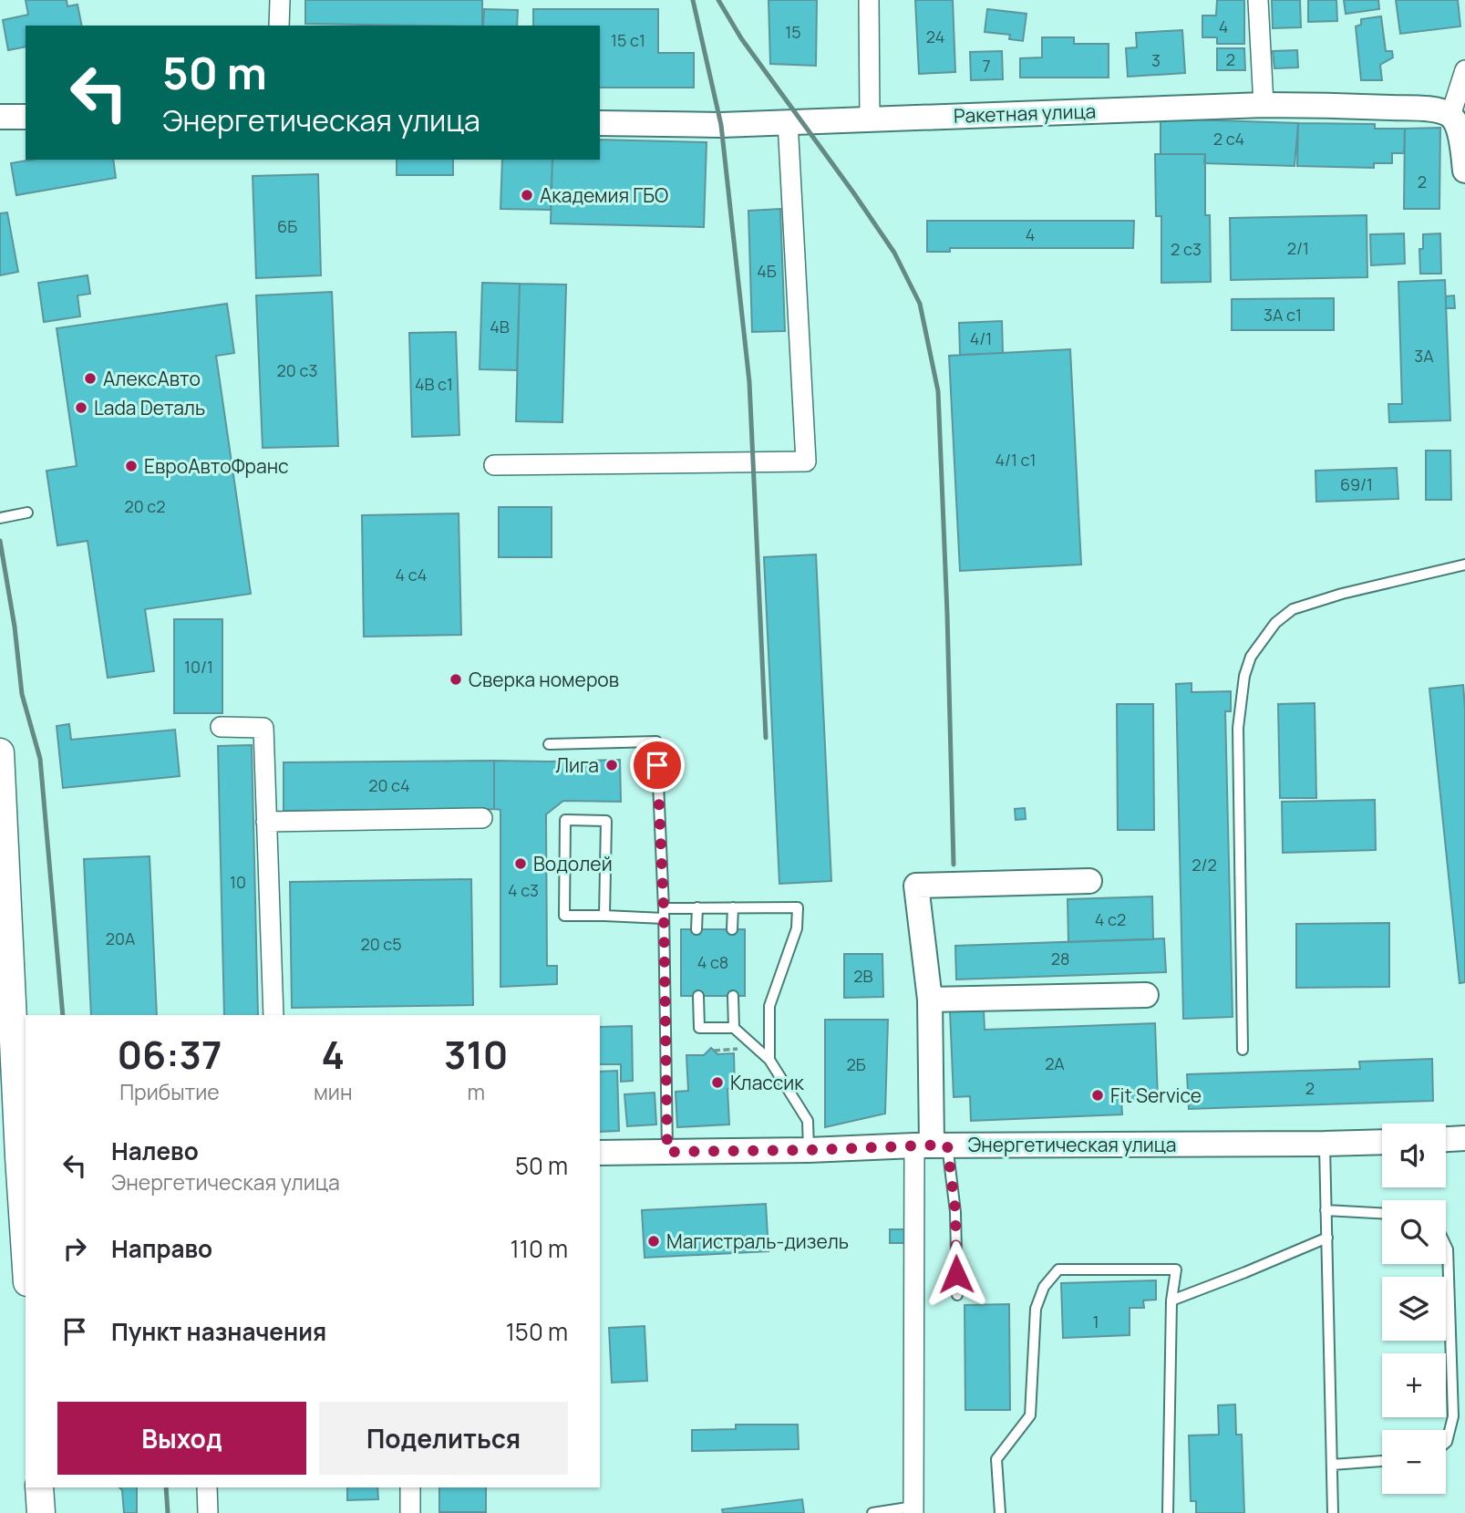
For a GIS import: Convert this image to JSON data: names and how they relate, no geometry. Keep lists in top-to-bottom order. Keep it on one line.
{"streets":{"street":["Ракетная улица","Энергетическая улица"]},"places":["Академия ГБО","АлексАвто","Lada Dеталь","ЕвроАвтоФранс","Сверка номеров","Лига","Водолей","Классик","Fit Service","Магистраль-дизель"],"house_numbers":["4","15","24","15 с1","2","3","7","2 с4","2","6Б","4","2/1","2 с3","4Б","3А с1","4В","4/1","3А","20 с3","4В с1","4/1 с1","69/1","20 с2","4 с4","10/1","20 с4","2/2","10","4 с3","4 с2","20А","20 с5","28","4 с8","2В","2А","2Б","2","1"],"page":{"turn":["50 m","Энергетическая улица"],"eta":["06:37","Прибытие","4","мин","310","m"],"map_buttons":["+","−"],"list":[{"name":"Налево","note":"Энергетическая улица","value":"50 m"},{"name":"Направо","value":"110 m"},{"name":"Пункт назначения","value":"150 m"}],"buttons":["Выход","Поделиться"]}}
